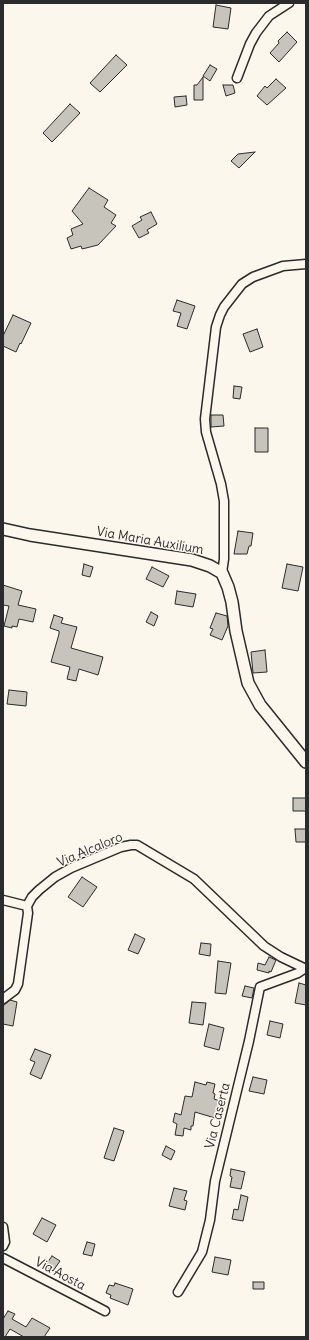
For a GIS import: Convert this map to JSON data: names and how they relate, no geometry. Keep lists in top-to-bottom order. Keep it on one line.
{"streets":{"street":["Via Maria Auxilium","Via Alcaloro","Via Caserta","Via Aosta"]},"crossings":[["Via Alcaloro","Via Caserta"]]}
